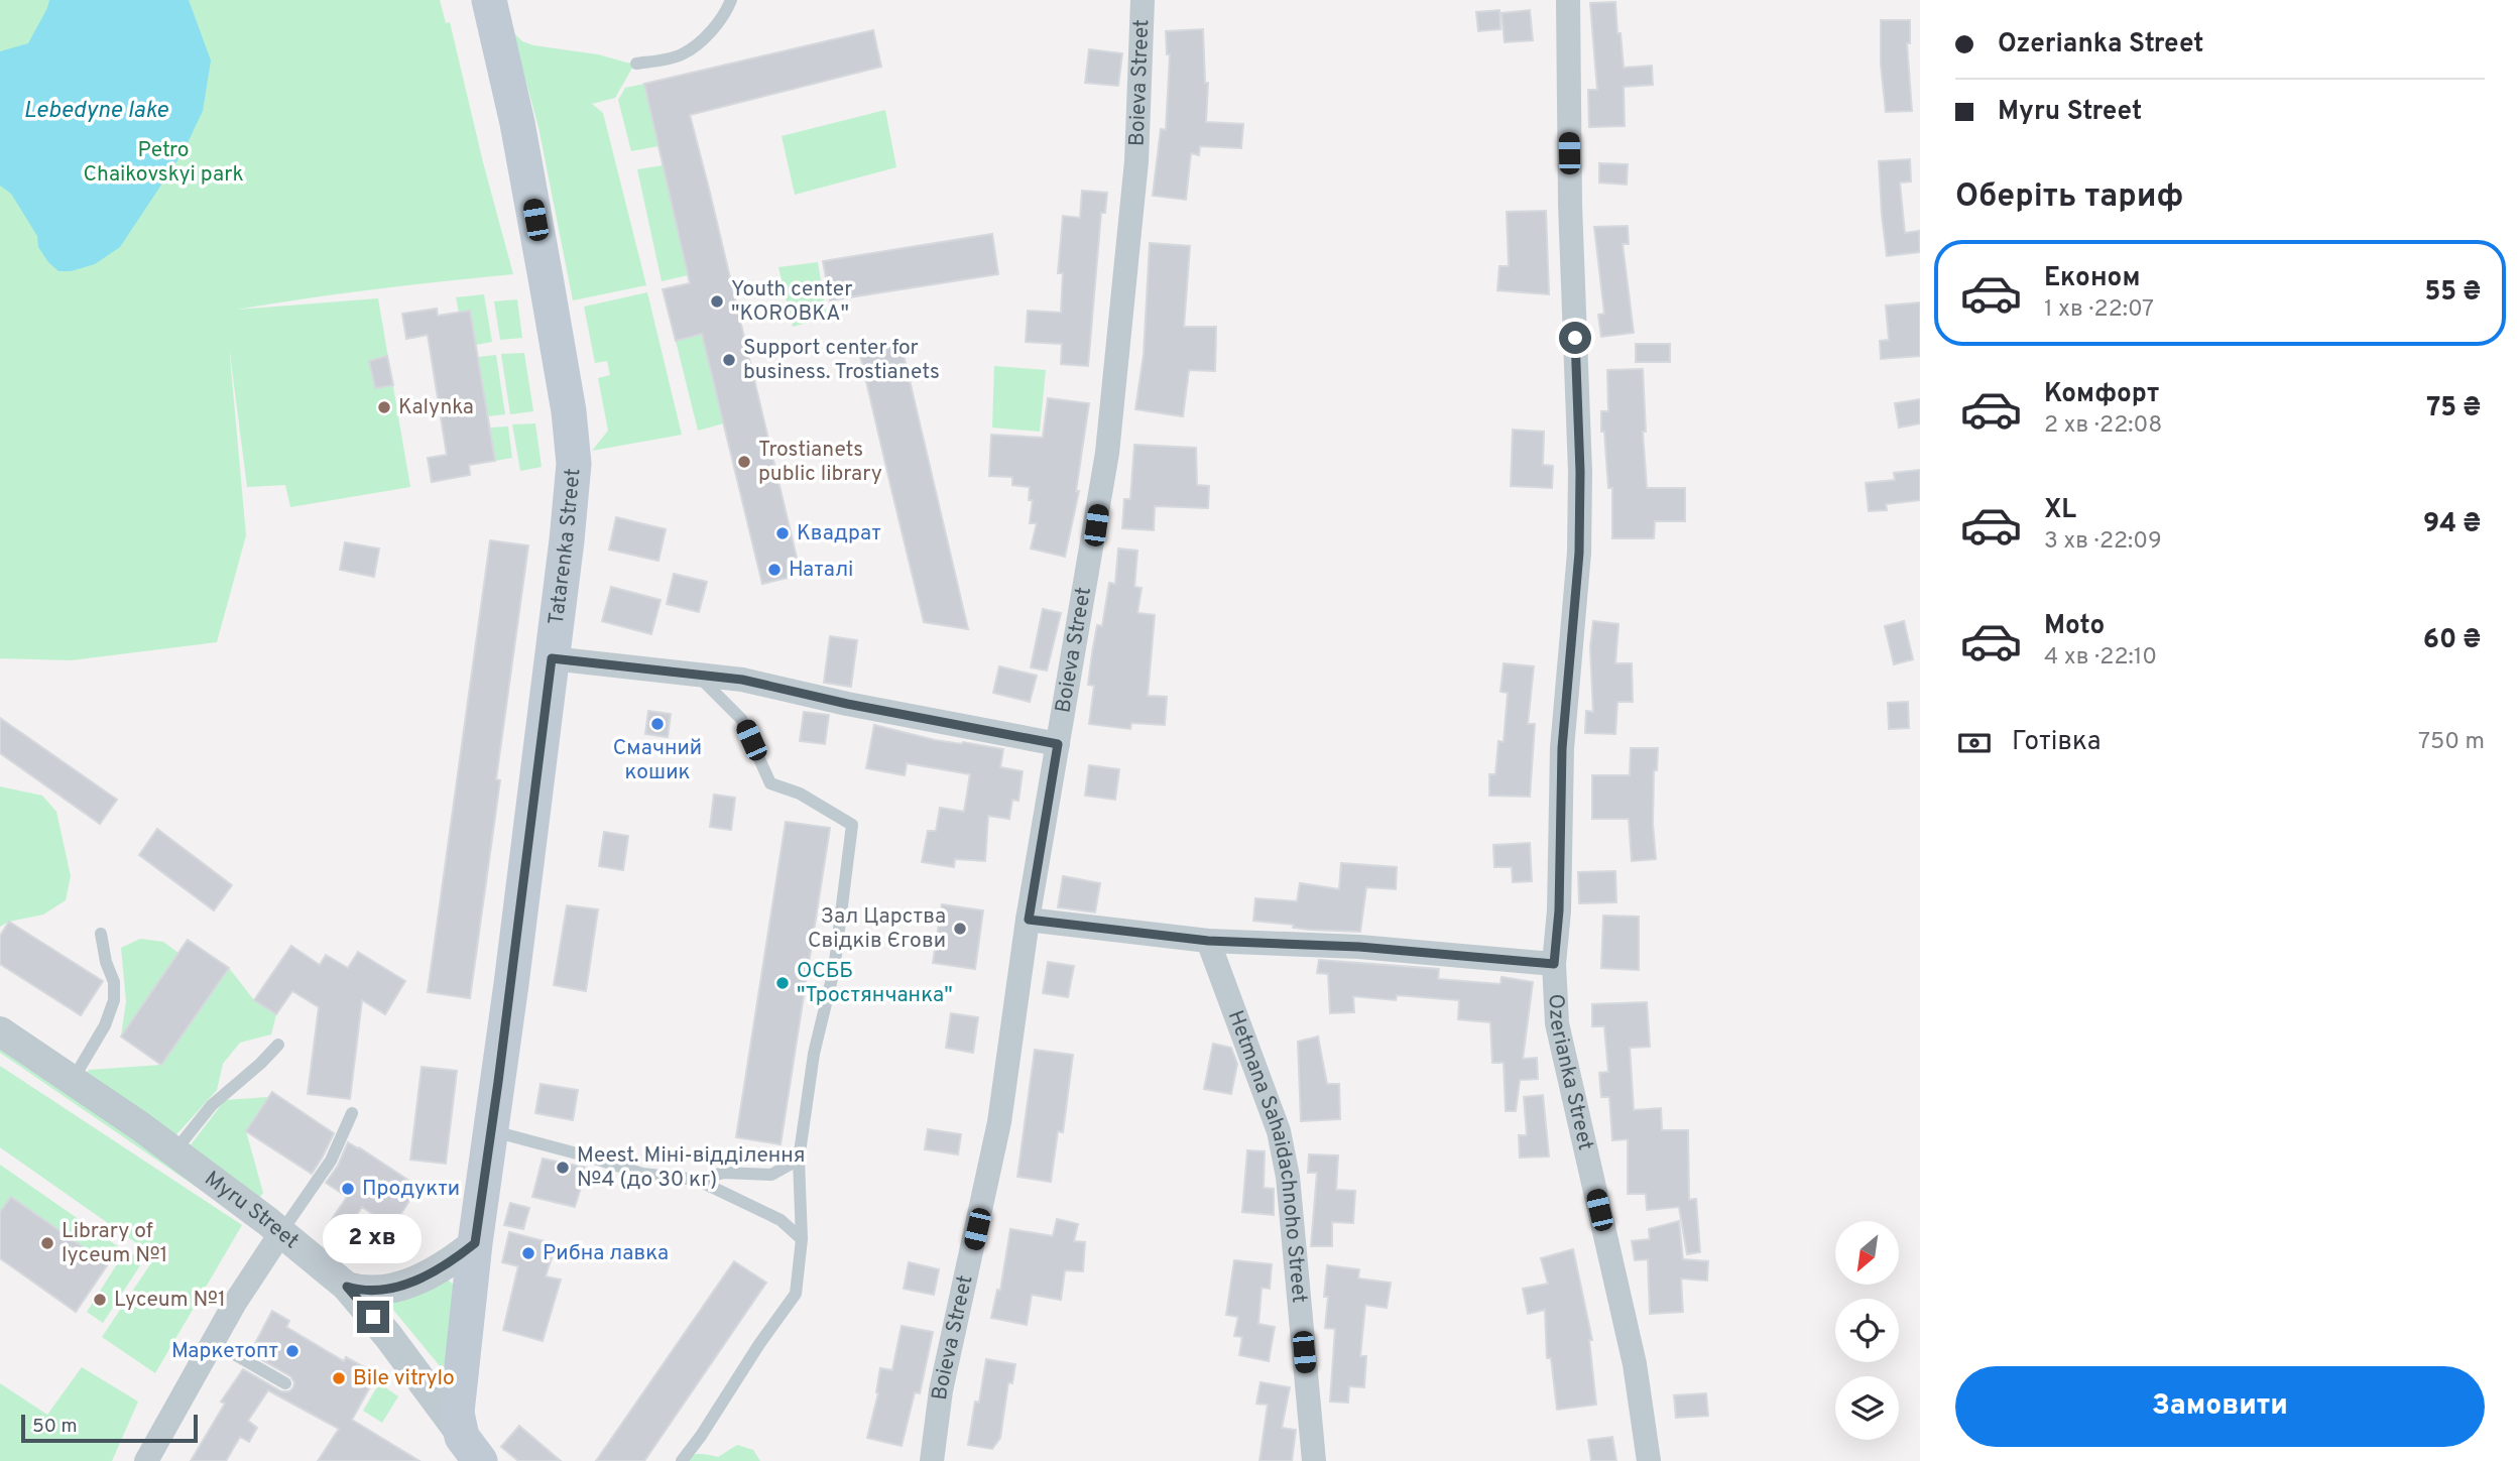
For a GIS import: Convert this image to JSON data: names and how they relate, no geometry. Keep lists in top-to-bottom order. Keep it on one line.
{"streets":{"main road":["Tatarenka Street"],"street":["Boieva Street","Ozerianka Street","Hetmana Sahaidachnoho Street","Myru Street"]},"crossings":[["Tatarenka Street","Myru Street"]],"water":["Lebedyne lake"],"parks":["Petro Chaikovskyi park"],"places":["Youth center \"КОRОBКА\"","Support center for business. Trostianets","Kalynka","Trostianets public library","Квадрат","Наталі","Смачний кошик","Зал Царства Свідків Єгови","ОСББ \"Тростянчанка\"","Meest. Міні-відділення №4 (до 30 кг)","Продукти","Library of lyceum №1","Рибна лавка","Lyceum №1","Маркетопт","Bile vitrylo"],"scale_bar":"50 m","north":"bottom left","page":{"banner":["Ozerianka Street","Myru Street"],"heading":"Оберіть тариф","list":[{"name":"Економ","note":"1 хв · 22:07","value":"55 ₴"},{"name":"Комфорт","note":"2 хв · 22:08","value":"75 ₴"},{"name":"XL","note":"3 хв · 22:09","value":"94 ₴"},{"name":"Moto","note":"4 хв · 22:10","value":"60 ₴"}],"pay":["Готівка","750 m"],"bubble":"2 хв","buttons":"Замовити","scale":"50 m"}}
